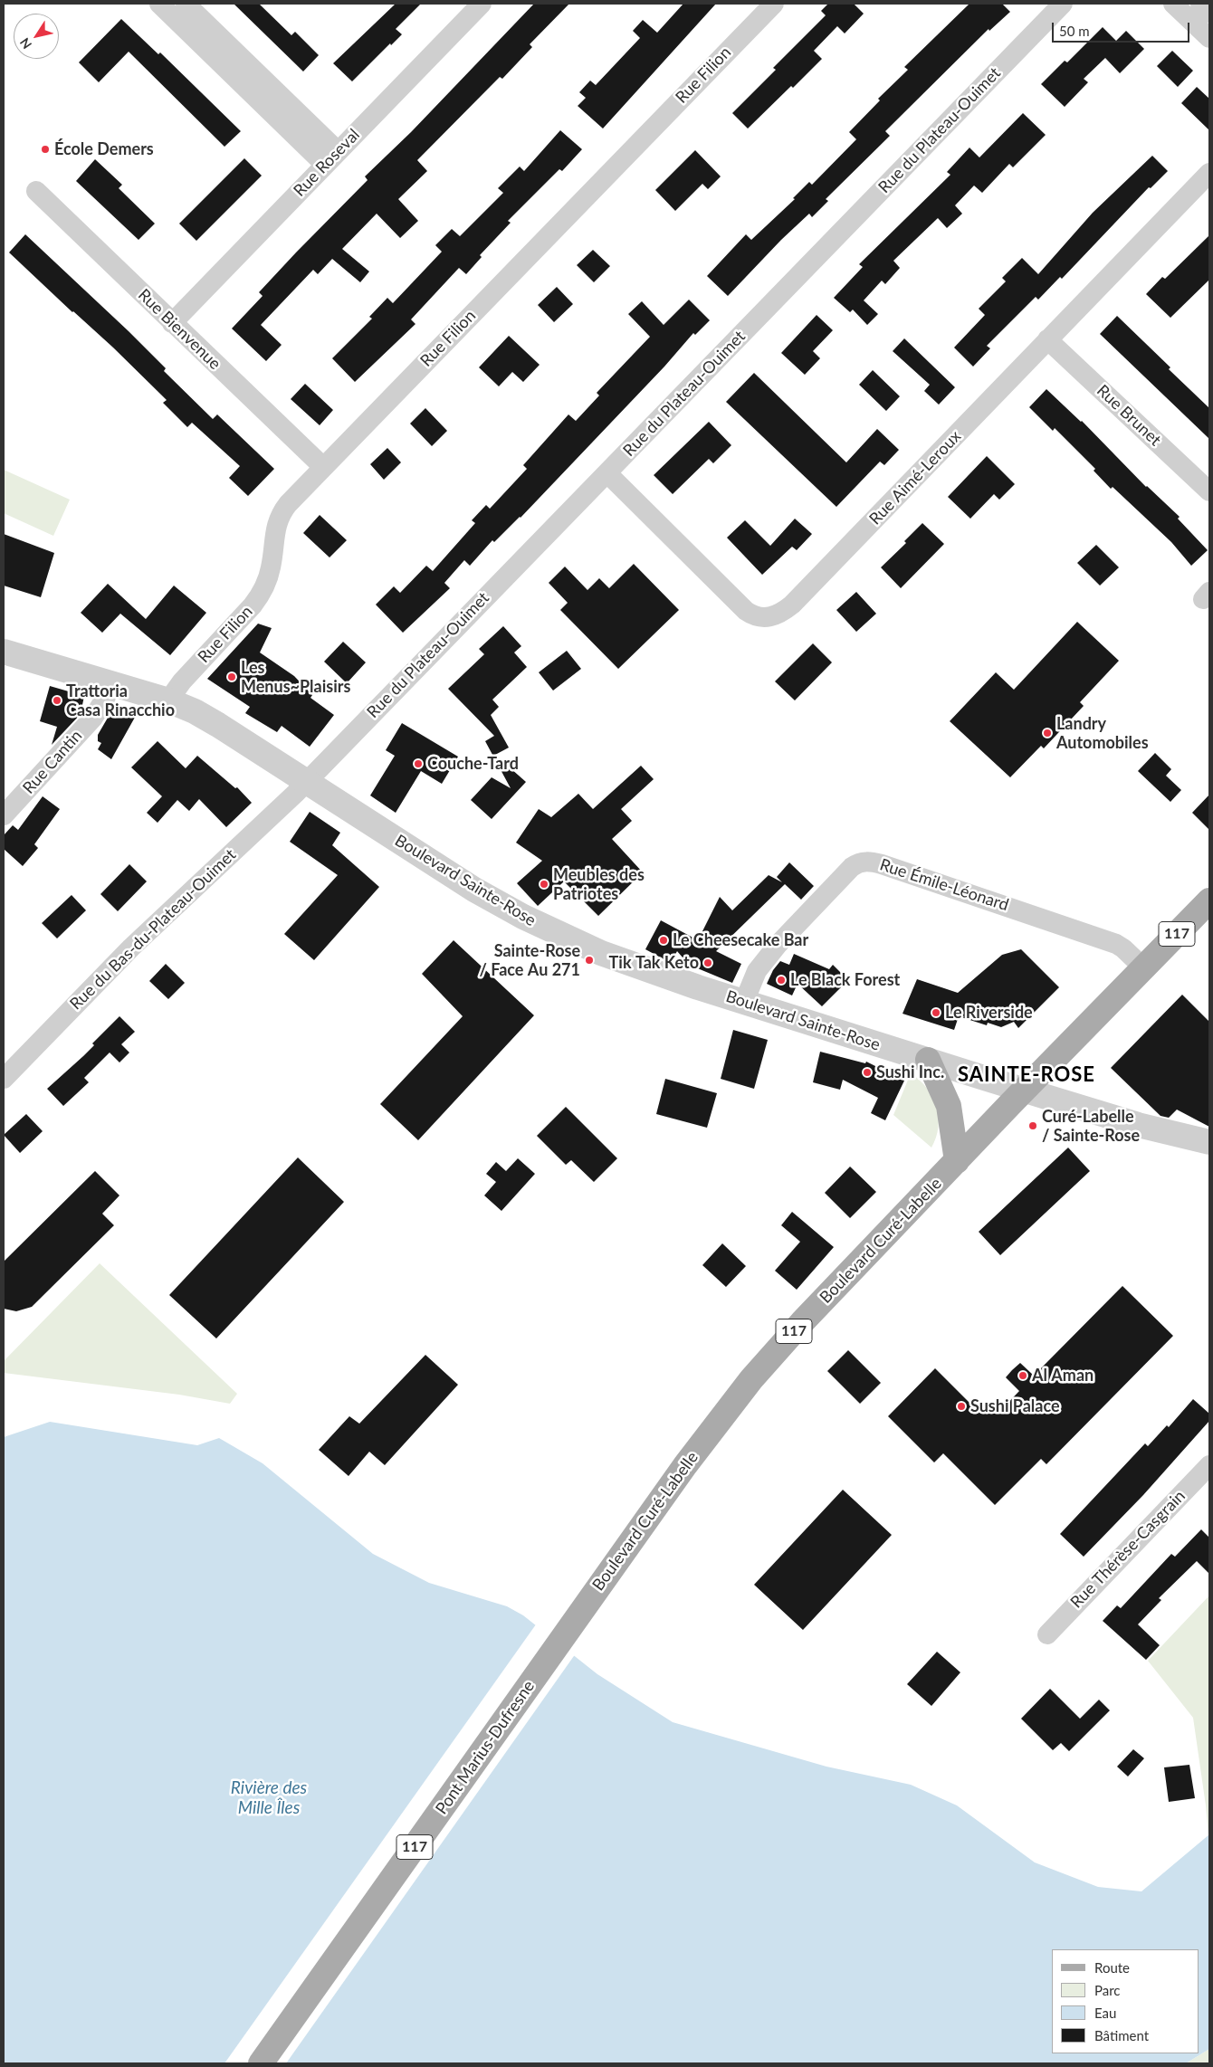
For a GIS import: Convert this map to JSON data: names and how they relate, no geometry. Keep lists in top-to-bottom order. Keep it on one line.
{"streets":{"main road":["117","Boulevard Curé-Labelle","Pont Marius-Dufresne"],"street":["Rue Filion","Rue du Plateau-Ouimet","Rue Roseval","Rue Bienvenue","Rue Brunet","Rue Aimé-Leroux","Rue Cantin","Boulevard Sainte-Rose","Rue Émile-Léonard","Rue du Bas-du-Plateau-Ouimet","Rue Thérèse-Casgrain"]},"crossings":[["Rue Filion","Rue Bienvenue"],["Rue Filion","Boulevard Sainte-Rose"],["Rue du Plateau-Ouimet","Rue Aimé-Leroux"],["Rue du Plateau-Ouimet","Boulevard Sainte-Rose"],["Rue du Plateau-Ouimet","Rue du Bas-du-Plateau-Ouimet"],["Rue Roseval","Rue Bienvenue"],["Rue Brunet","Rue Aimé-Leroux"],["Rue Cantin","Boulevard Sainte-Rose"],["Boulevard Sainte-Rose","Rue Émile-Léonard"],["Boulevard Sainte-Rose","Rue du Bas-du-Plateau-Ouimet"],["Boulevard Sainte-Rose","Boulevard Curé-Labelle"],["Rue Émile-Léonard","Boulevard Curé-Labelle"],["Boulevard Curé-Labelle","Pont Marius-Dufresne"]],"districts":["SAINTE-ROSE"],"water":["Rivière des Mille Îles"],"places":["École Demers","Les Menus~Plaisirs","Trattoria Casa Rinacchio","Landry Automobiles","Couche-Tard","Meubles des Patriotes","Le Cheesecake Bar","Sainte-Rose / Face Au 271","Tik Tak Keto","Le Black Forest","Le Riverside","Sushi Inc.","Curé-Labelle / Sainte-Rose","Al Aman","Sushi Palace"],"legend":["Route","Parc","Eau","Bâtiment"],"scale_bar":"50 m","north":"bottom left"}
